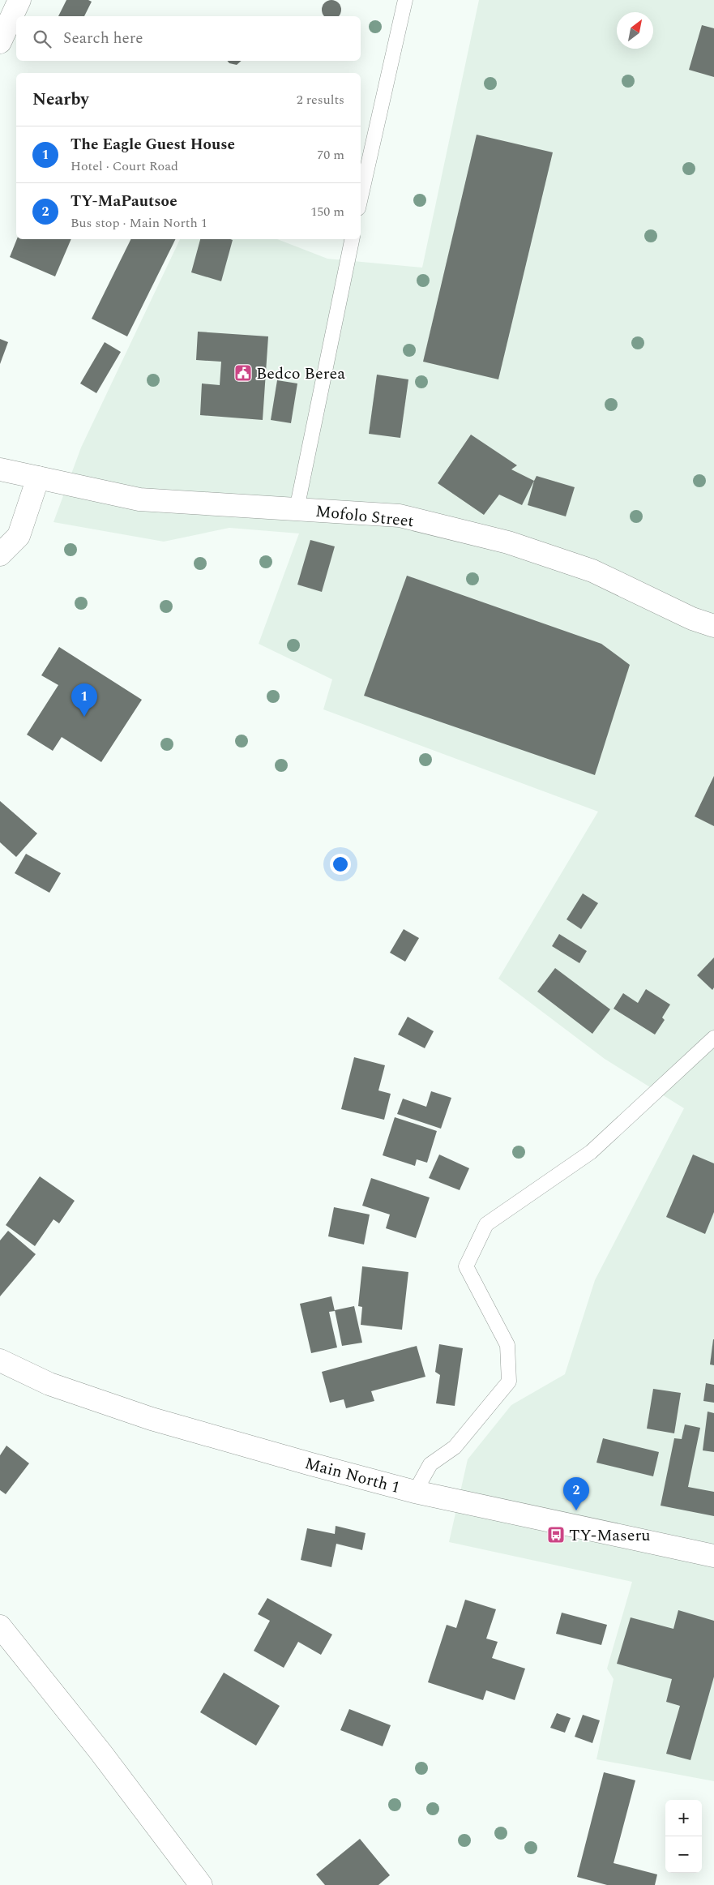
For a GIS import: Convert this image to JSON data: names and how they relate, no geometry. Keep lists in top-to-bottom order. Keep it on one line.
{"streets":{"main road":["Mofolo Street","Main North 1"]},"places":{"public building":["Bedco Berea"],"bus stop":["TY-Maseru"]},"north":"top right","page":{"search":"Search here","heading":["Nearby","2 results"],"list":[{"mark":"1","name":"The Eagle Guest House","note":"Hotel · Court Road","value":"70 m"},{"mark":"2","name":"TY-MaPautsoe","note":"Bus stop · Main North 1","value":"150 m"}],"pins":["1","2"],"map_buttons":["+","−"]}}
